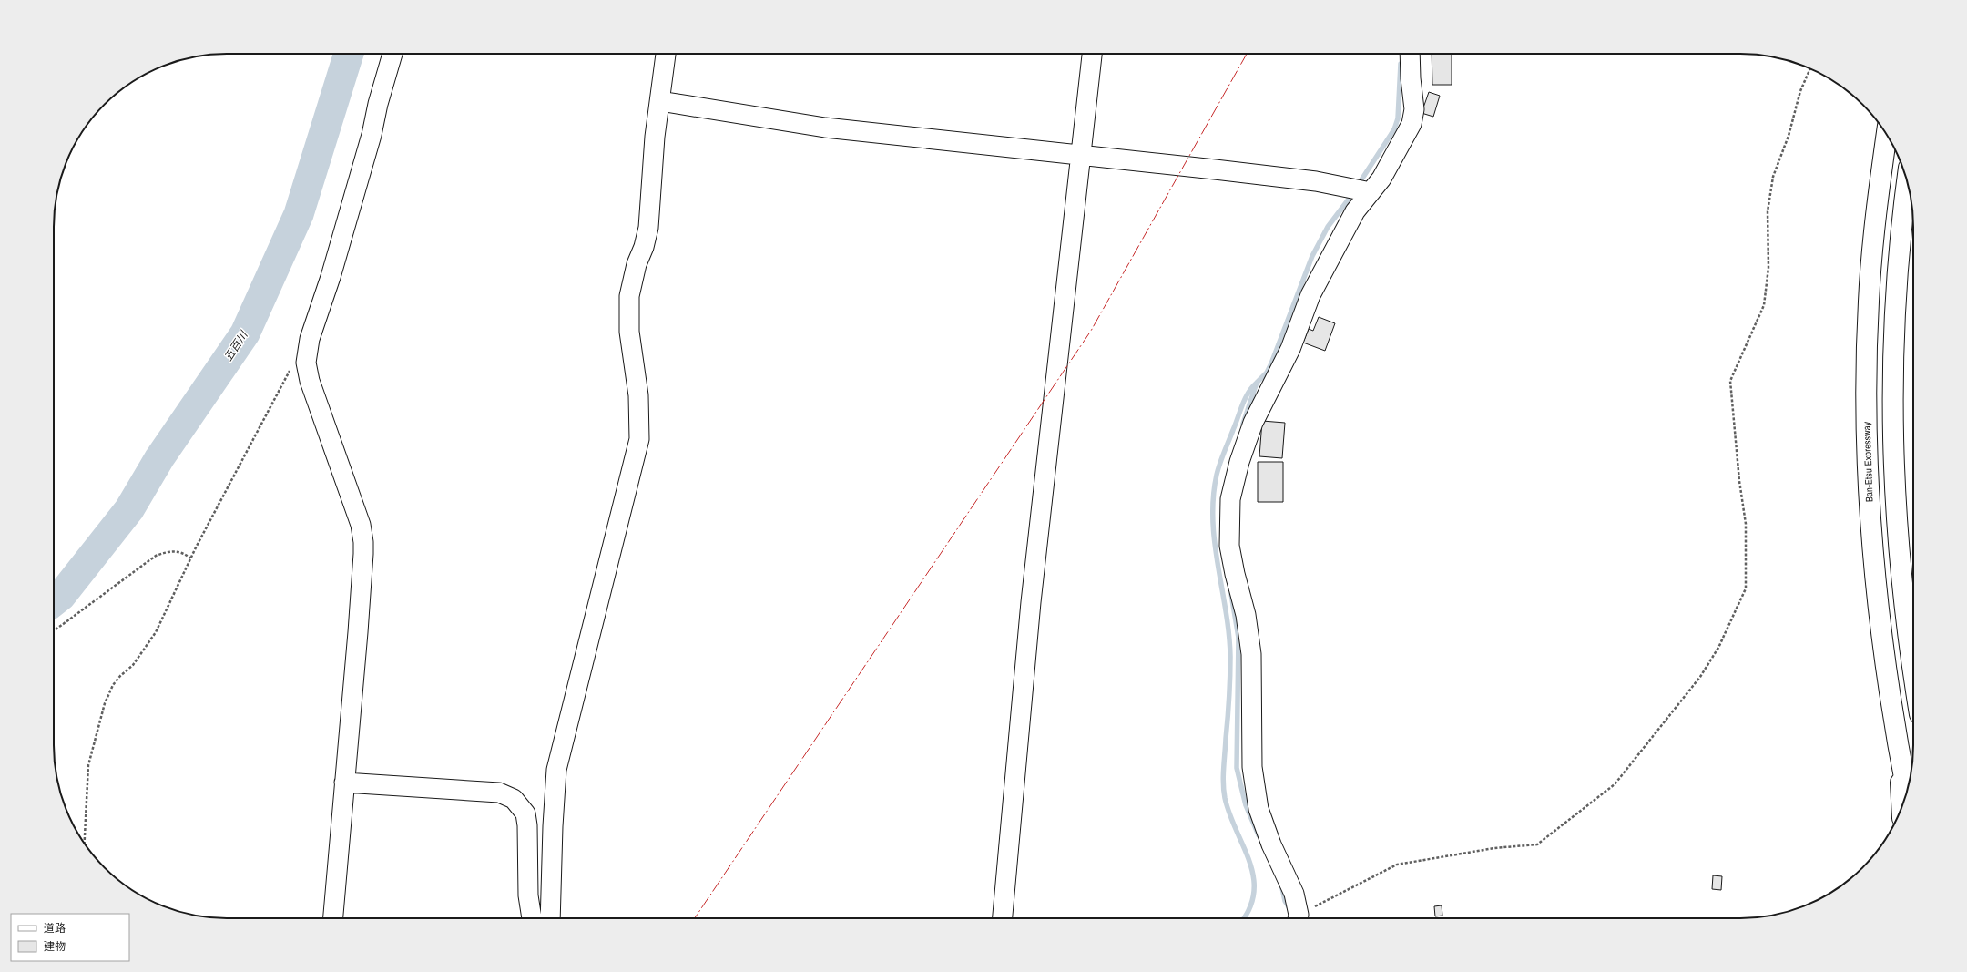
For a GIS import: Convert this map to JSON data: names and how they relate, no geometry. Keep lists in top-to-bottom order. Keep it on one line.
{"streets":{"highway":["Ban-Etsu Expressway"]},"water":["五百川"],"legend":["道路","建物"]}
